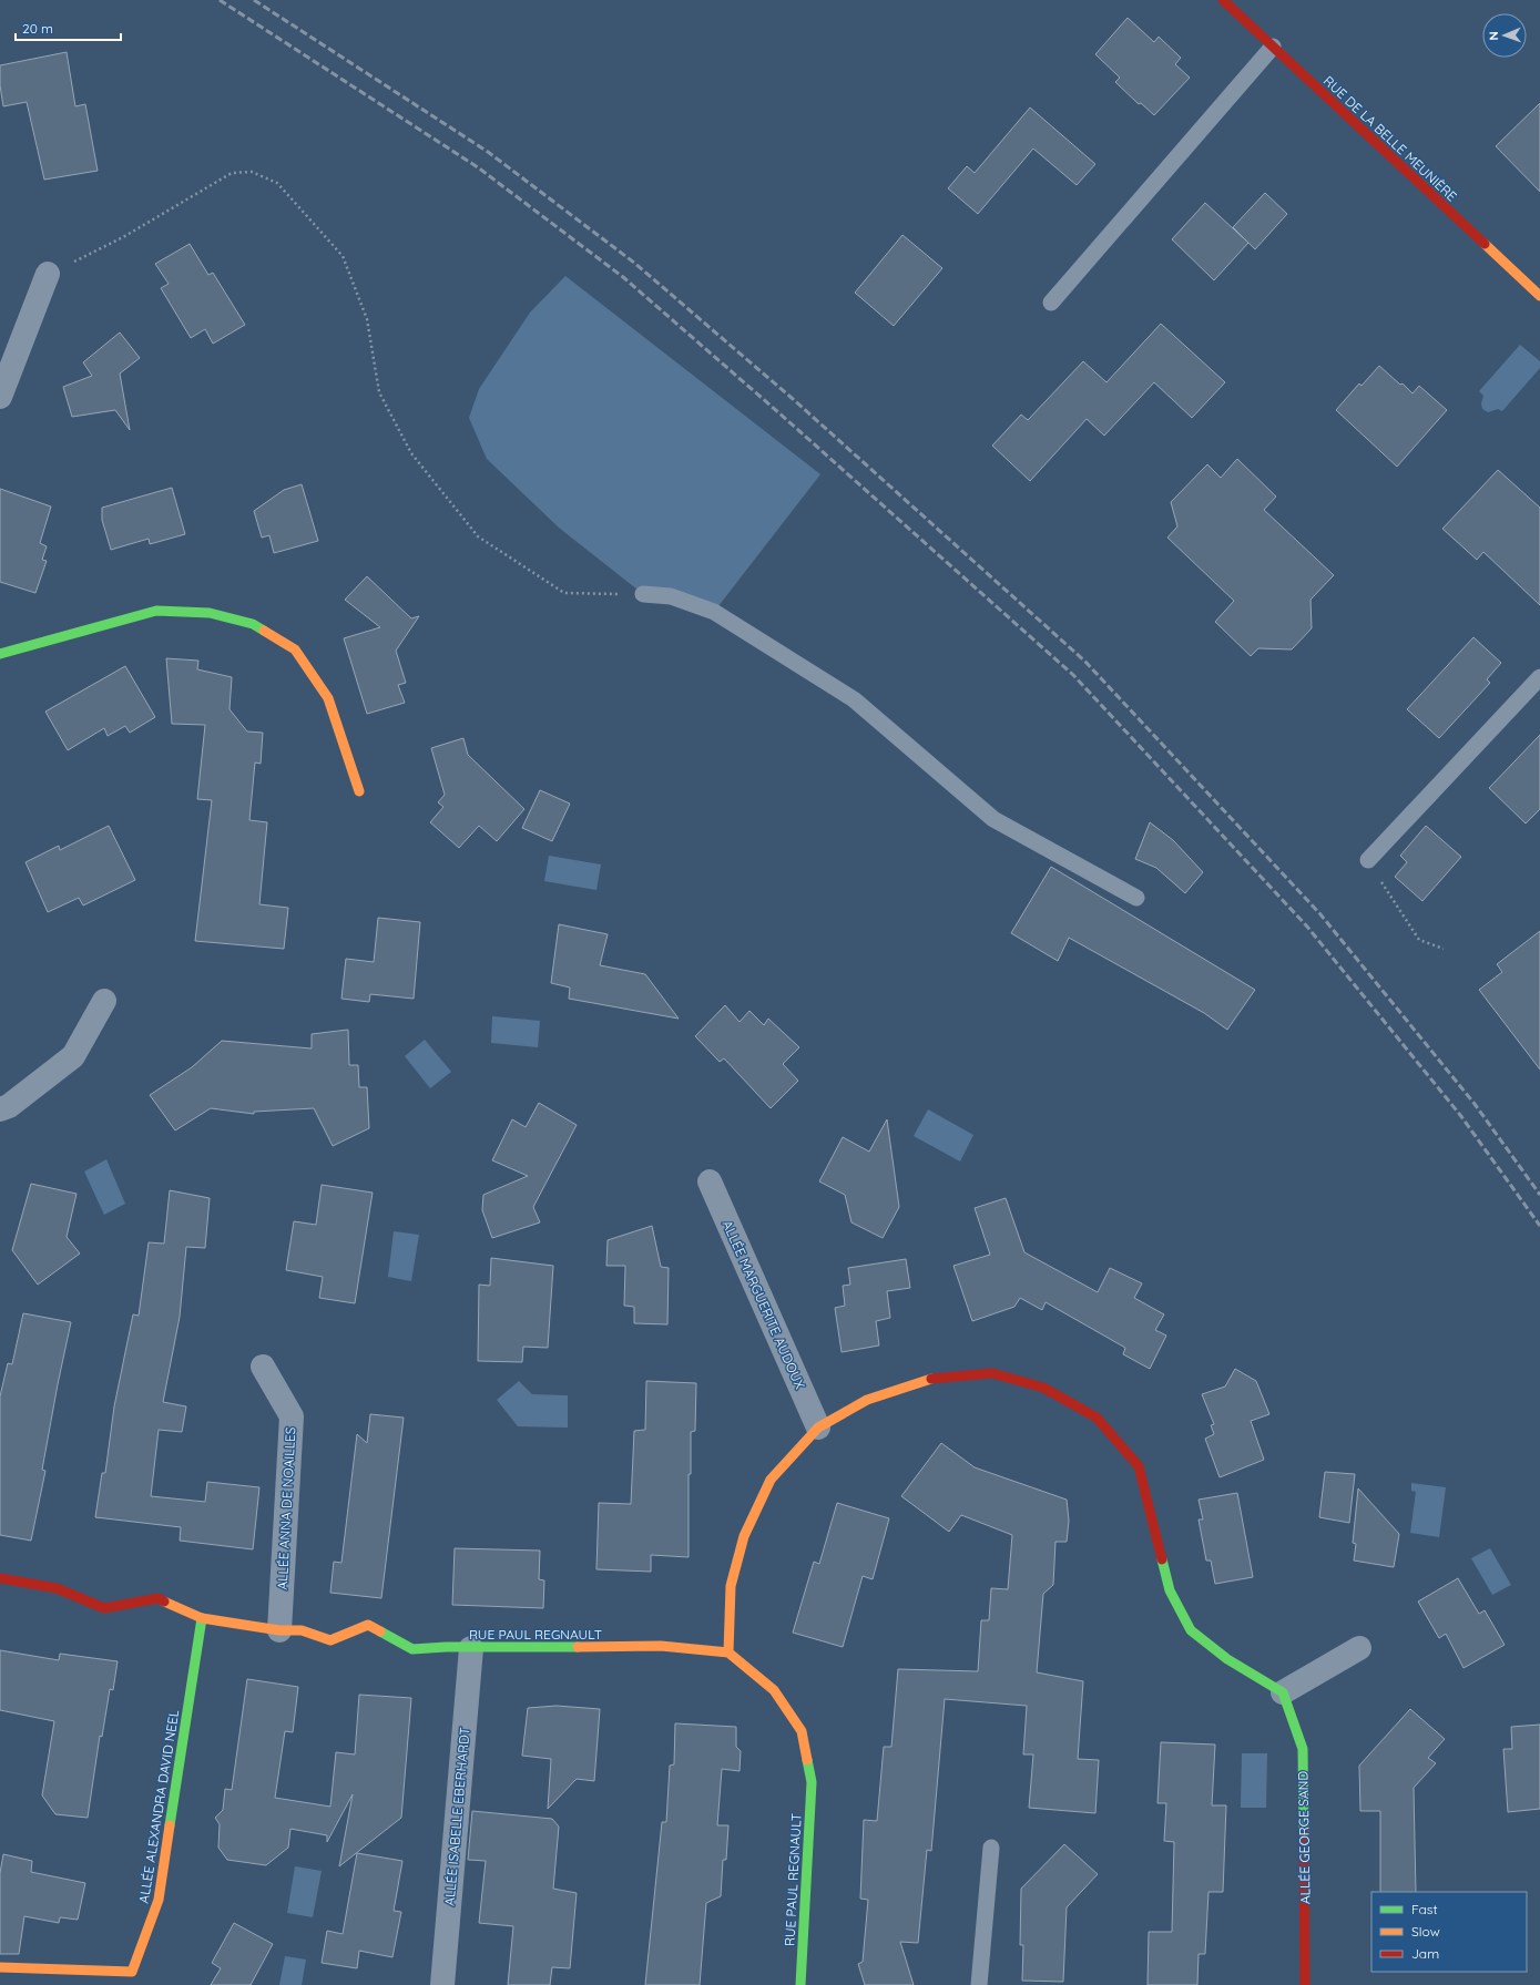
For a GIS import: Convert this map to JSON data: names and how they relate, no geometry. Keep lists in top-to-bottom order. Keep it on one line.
{"streets":{"street":["RUE DE LA BELLE MEUNIÈRE","ALLÉE MARGUERITE AUDOUX","ALLÉE ANNA DE NOAILLES","RUE PAUL REGNAULT","ALLÉE ALEXANDRA DAVID NEEL","ALLÉE ISABELLE EBERHARDT","ALLÉE GEORGE SAND"]},"crossings":[["ALLÉE ANNA DE NOAILLES","RUE PAUL REGNAULT"],["RUE PAUL REGNAULT","ALLÉE ALEXANDRA DAVID NEEL"],["RUE PAUL REGNAULT","ALLÉE ISABELLE EBERHARDT"]],"legend":["Fast","Slow","Jam"],"scale_bar":"20 m","north":"left"}
